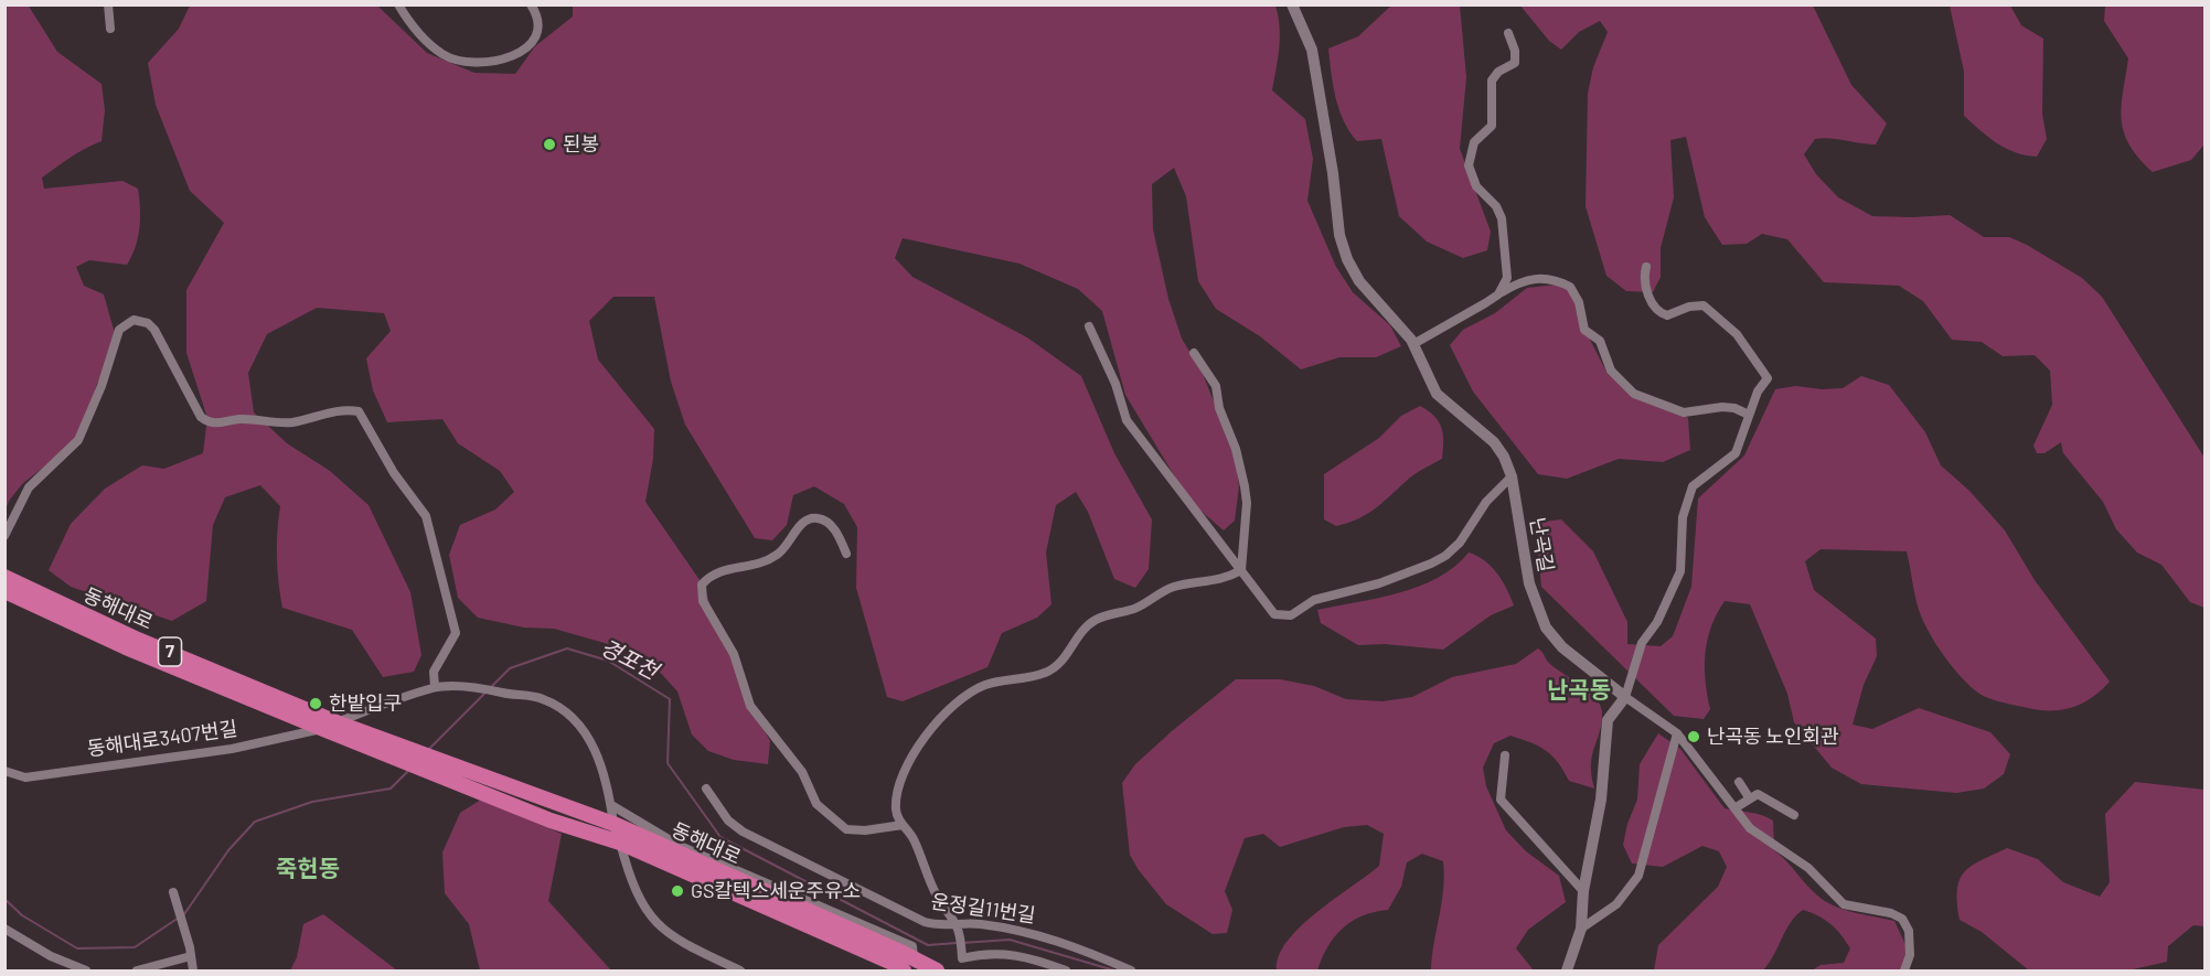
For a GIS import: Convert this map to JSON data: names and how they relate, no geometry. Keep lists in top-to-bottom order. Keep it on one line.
{"streets":{"highway":["동해대로","7"],"street":["난곡길","동해대로3407번길","운정길11번길"]},"crossings":[["동해대로","동해대로3407번길"]],"districts":["난곡동","죽헌동"],"water":["경포천"],"places":["된봉","한밭입구","난곡동 노인회관","GS칼텍스세운주유소"]}
